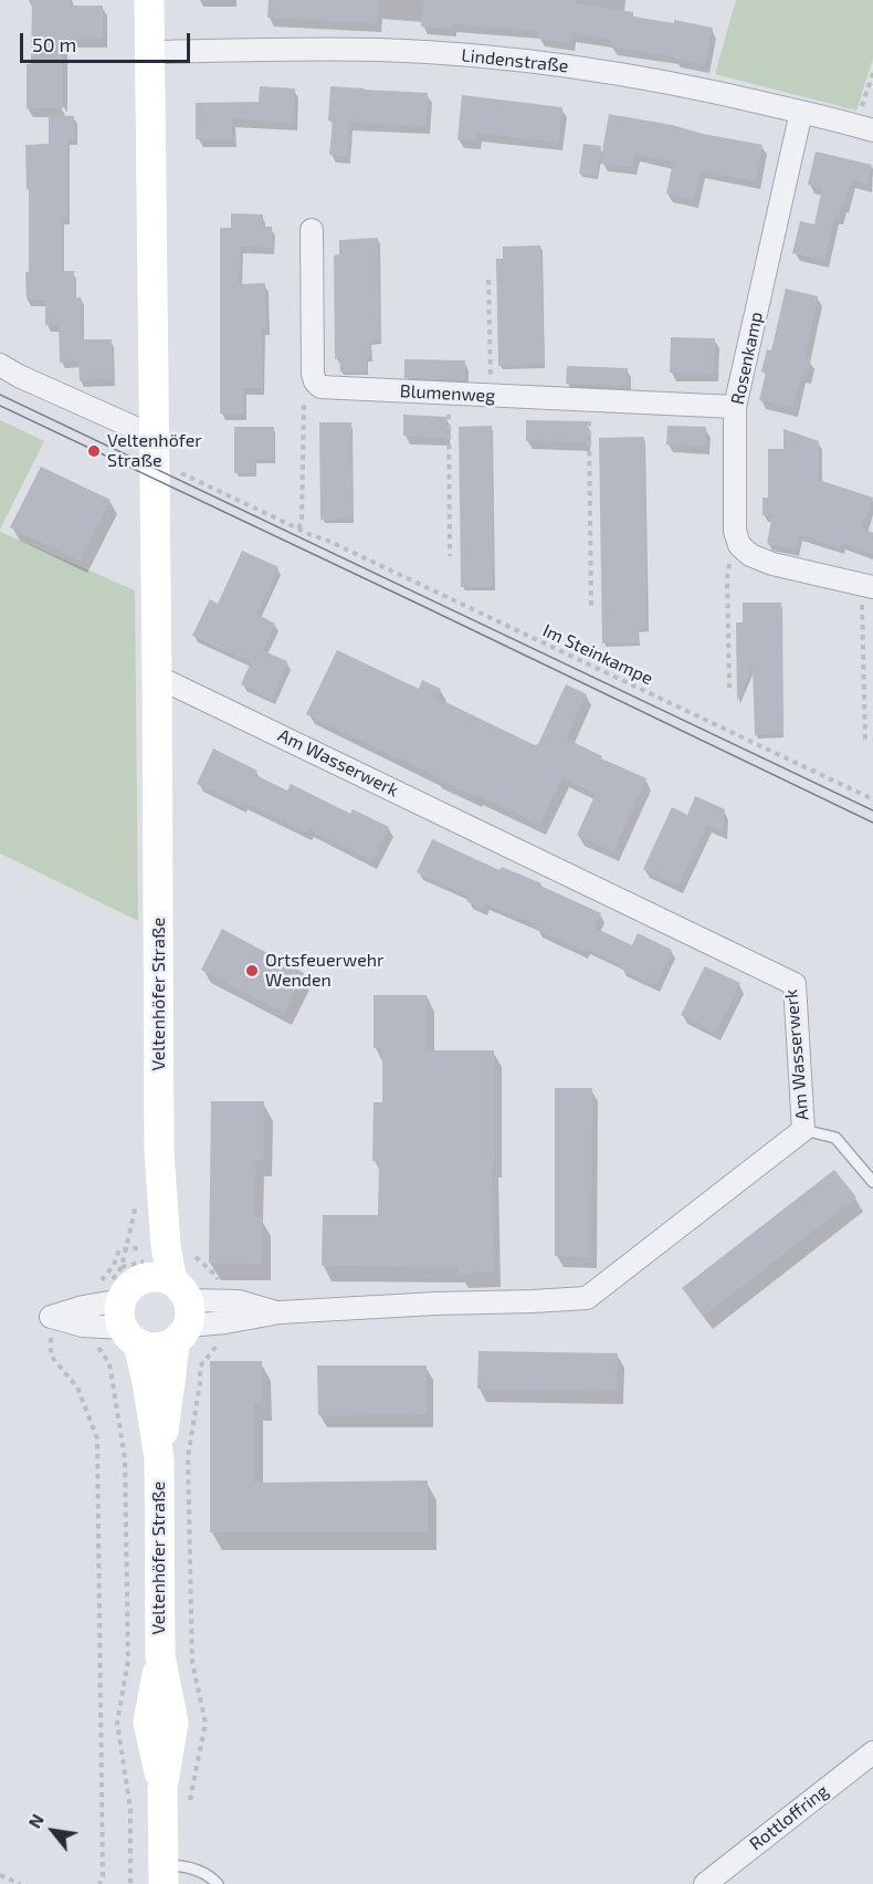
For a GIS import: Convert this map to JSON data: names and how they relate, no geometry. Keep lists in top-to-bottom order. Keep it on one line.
{"streets":{"street":["Lindenstraße","Rosenkamp","Blumenweg","Am Wasserwerk","Veltenhöfer Straße","Rottloffring"],"path":["Im Steinkampe"]},"crossings":[["Lindenstraße","Rosenkamp"],["Lindenstraße","Veltenhöfer Straße"],["Rosenkamp","Blumenweg"],["Am Wasserwerk","Veltenhöfer Straße"]],"places":["Veltenhöfer Straße","Ortsfeuerwehr Wenden"],"scale_bar":"50 m","north":"top left"}
